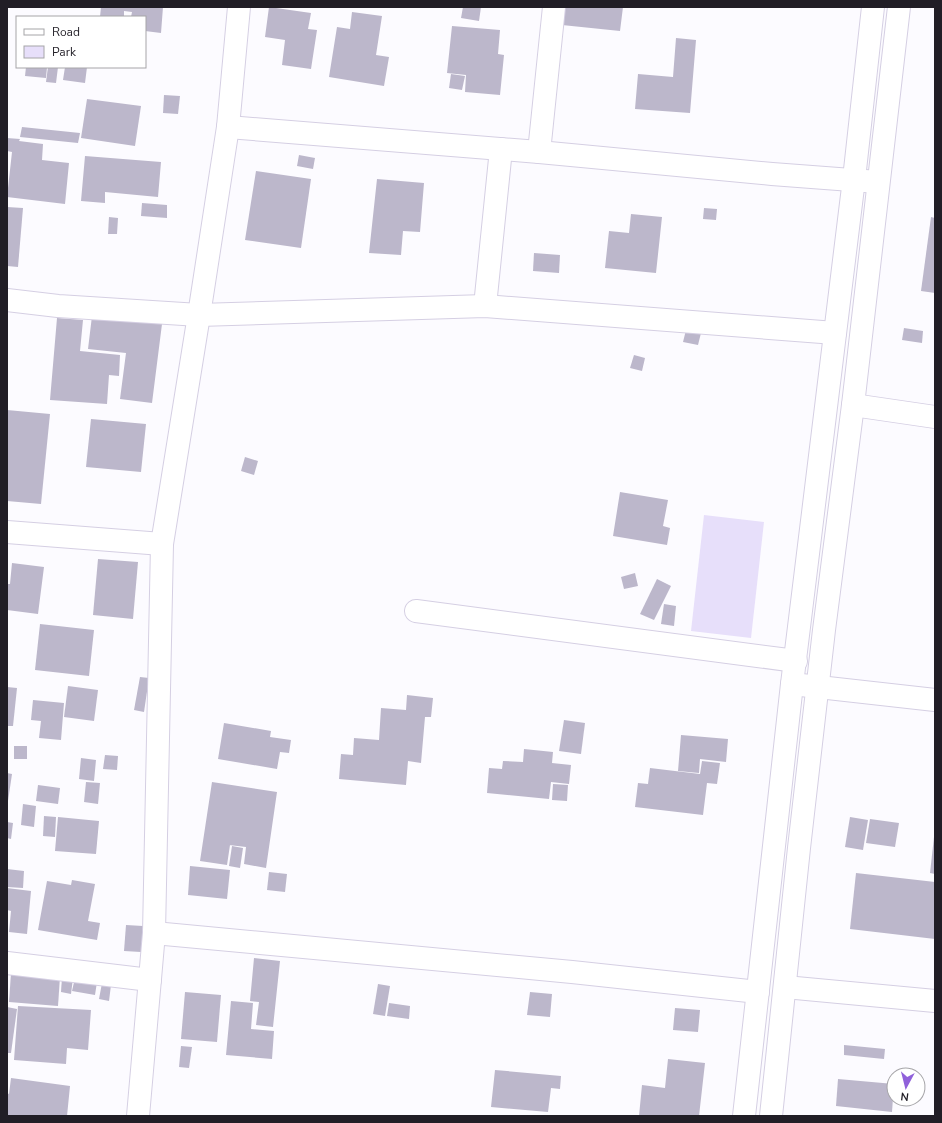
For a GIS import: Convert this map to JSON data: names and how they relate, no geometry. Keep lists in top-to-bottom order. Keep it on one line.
{"legend":["Road","Park"],"north":"bottom"}
